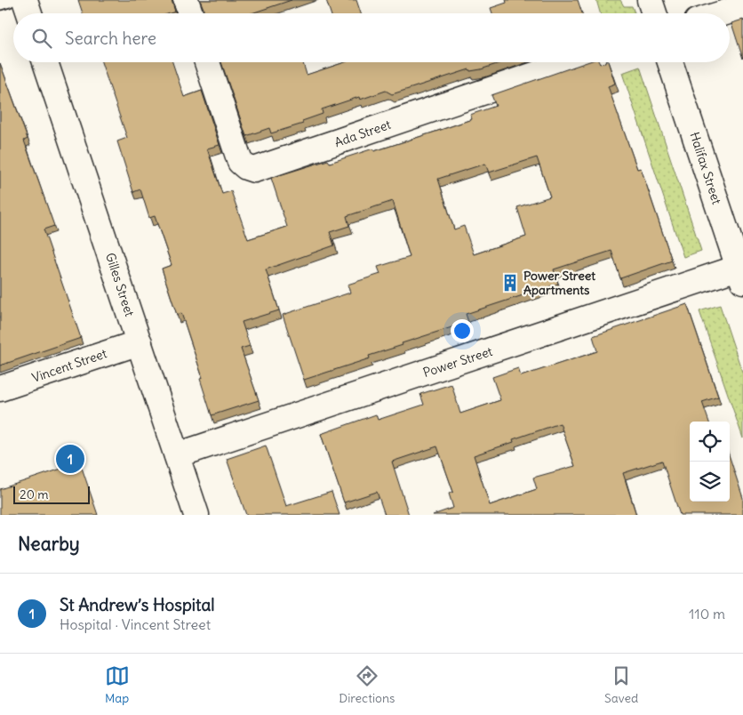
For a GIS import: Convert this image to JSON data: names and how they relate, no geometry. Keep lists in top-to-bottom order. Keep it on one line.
{"streets":{"street":["Ada Street","Halifax Street","Gilles Street","Power Street","Vincent Street"]},"crossings":[["Halifax Street","Power Street"],["Gilles Street","Power Street"],["Gilles Street","Vincent Street"]],"places":{"building":["Power Street Apartments"]},"scale_bar":"20 m","page":{"search":"Search here","pins":"1","scale":"20 m","heading":"Nearby","list":[{"mark":"1","name":"St Andrew’s Hospital","note":"Hospital · Vincent Street","value":"110 m"}],"nav":["Map","Directions","Saved"]}}
